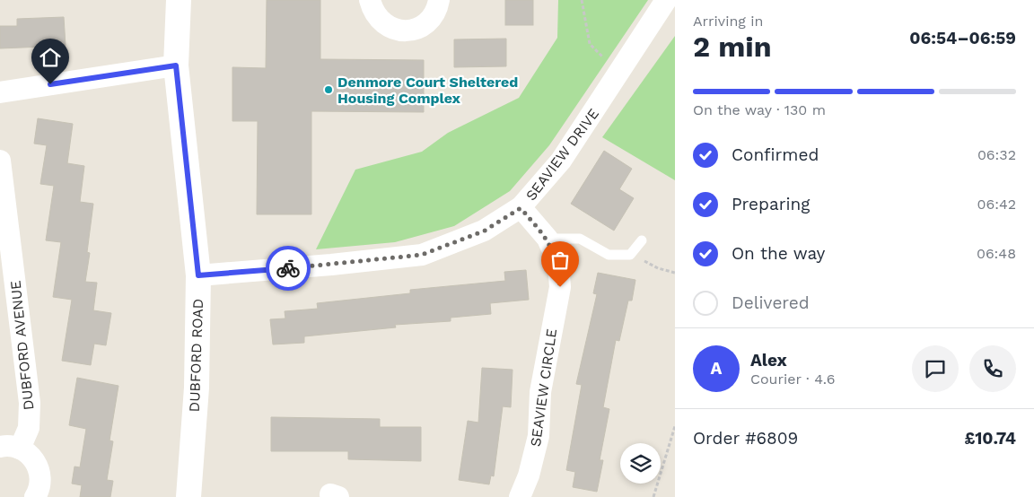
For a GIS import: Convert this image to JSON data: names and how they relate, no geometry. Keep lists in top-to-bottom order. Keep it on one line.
{"streets":{"street":["SEAVIEW DRIVE","DUBFORD AVENUE","DUBFORD ROAD","SEAVIEW CIRCLE"]},"crossings":[["SEAVIEW DRIVE","DUBFORD ROAD"],["SEAVIEW DRIVE","SEAVIEW CIRCLE"]],"places":["Denmore Court Sheltered Housing Complex"],"page":{"heading":["2 min","Arriving in","06:54–06:59"],"panel":["Alex","Courier · 4.6","Order #6809","£10.74"],"bar":"On the way · 130 m","list":[["Confirmed","06:32"],["Preparing","06:42"],["On the way","06:48"],"Delivered"],"round":"A"}}
